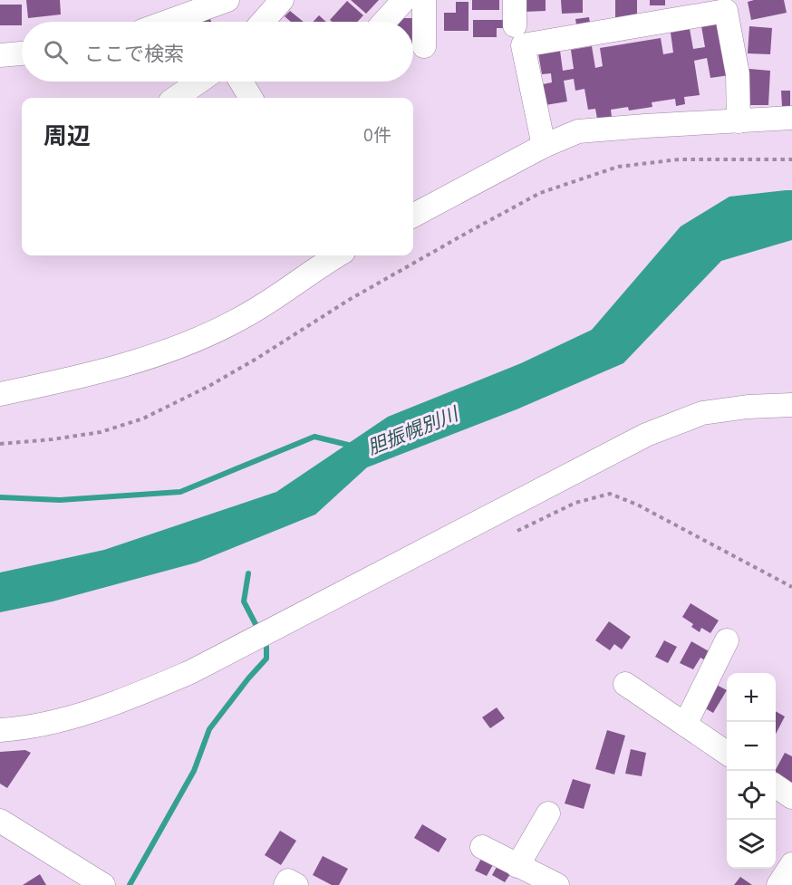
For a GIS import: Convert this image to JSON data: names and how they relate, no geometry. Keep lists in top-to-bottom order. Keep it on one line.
{"water":["胆振幌別川"],"page":{"search":"ここで検索","heading":["周辺","0件"],"map_buttons":["+","−"]}}
